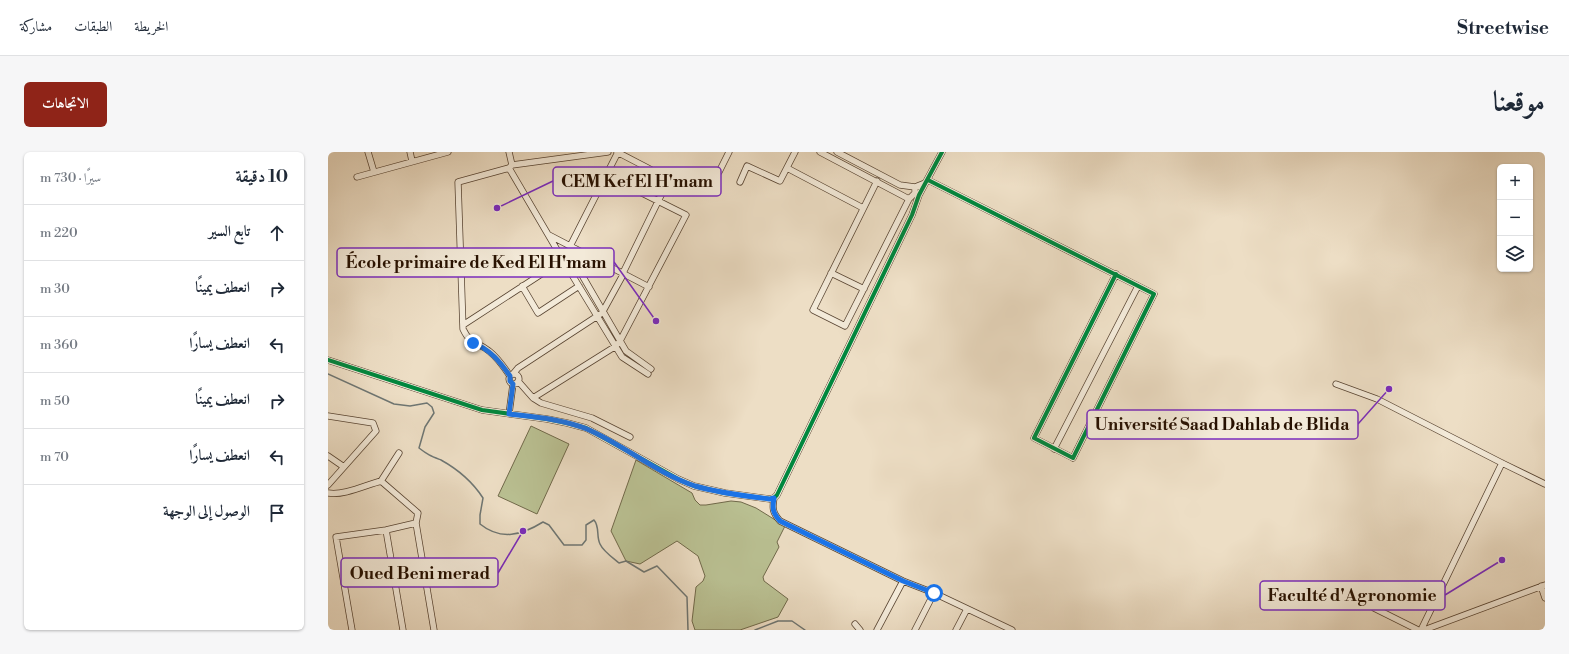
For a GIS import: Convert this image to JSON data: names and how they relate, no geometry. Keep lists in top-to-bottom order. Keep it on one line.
{"places":["CEM Kef El H'mam","École primaire de Ked El H'mam","Université Saad Dahlab de Blida","Oued Beni merad","Faculté d'Agronomie"],"page":{"header":"Streetwise","nav":["الخريطة","الطبقات","مشاركة"],"title":"موقعنا","buttons":"الاتجاهات","heading":["10 دقيقة","سيرًا · 730 m"],"map_buttons":["+","−"],"list":[["تابع السير","220 m"],["انعطف يمينًا","30 m"],["انعطف يسارًا","360 m"],["انعطف يمينًا","50 m"],["انعطف يسارًا","70 m"],"الوصول إلى الوجهة"]}}
